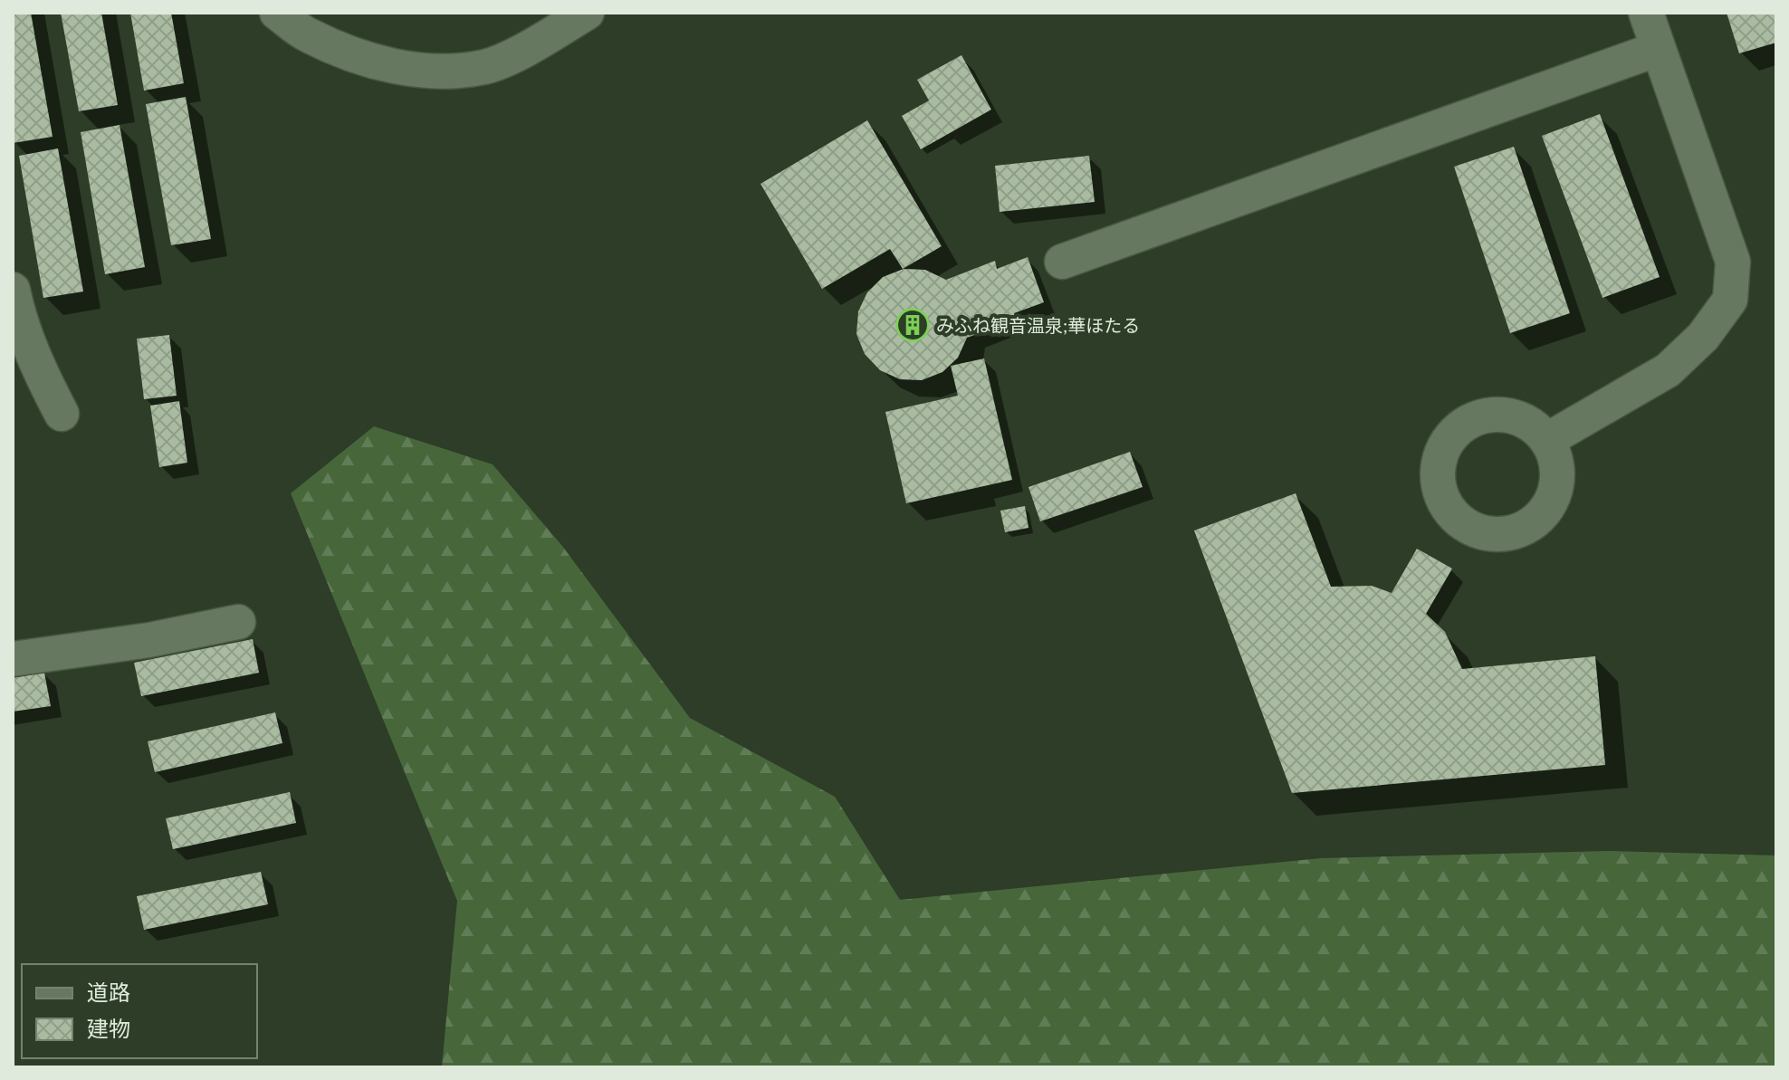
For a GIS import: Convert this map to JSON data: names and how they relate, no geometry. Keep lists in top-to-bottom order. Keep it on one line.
{"places":{"building":["みふね観音温泉;華ほたる"]},"legend":["道路","建物"]}
